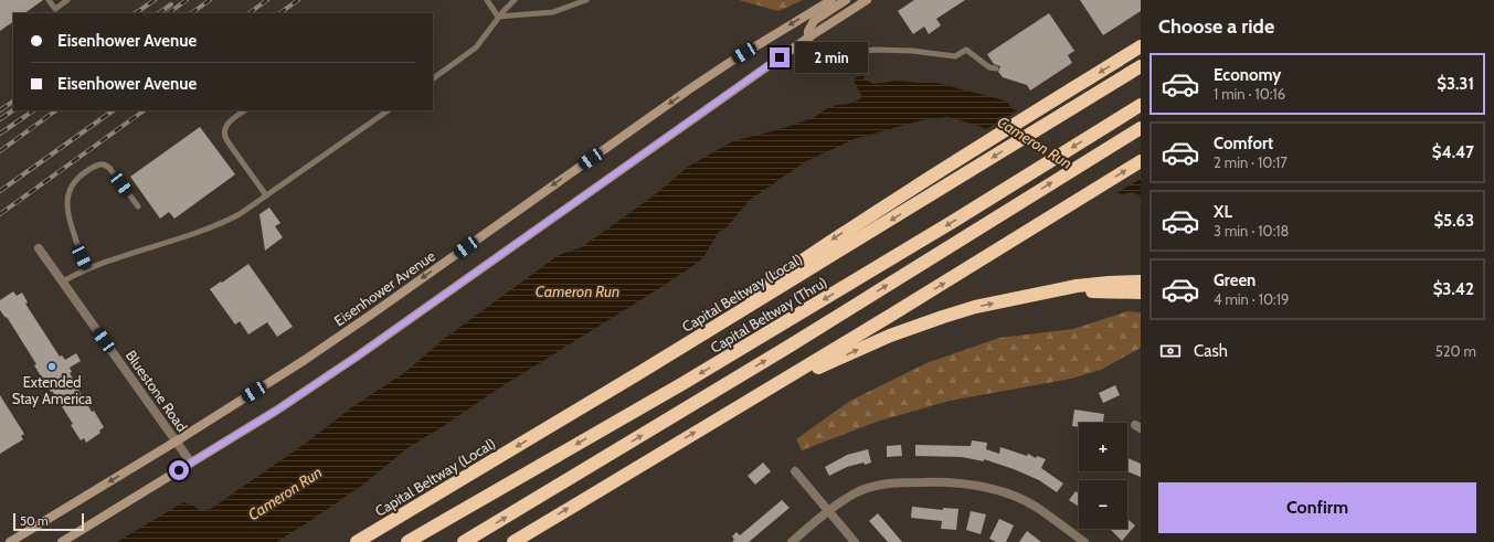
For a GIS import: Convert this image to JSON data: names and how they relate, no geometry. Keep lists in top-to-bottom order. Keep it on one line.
{"streets":{"highway":["Capital Beltway (Local)","Capital Beltway (Thru)"],"main road":["Eisenhower Avenue"],"street":["Bluestone Road"]},"crossings":[["Eisenhower Avenue","Bluestone Road"]],"water":["Cameron Run"],"places":["Extended Stay America"],"scale_bar":"50 m","page":{"heading":"Choose a ride","banner":["Eisenhower Avenue","Eisenhower Avenue"],"bubble":"2 min","list":[{"name":"Economy","note":"1 min · 10:16","value":"$3.31"},{"name":"Comfort","note":"2 min · 10:17","value":"$4.47"},{"name":"XL","note":"3 min · 10:18","value":"$5.63"},{"name":"Green","note":"4 min · 10:19","value":"$3.42"}],"pay":["Cash","520 m"],"map_buttons":["+","−"],"buttons":"Confirm","scale":"50 m"}}
